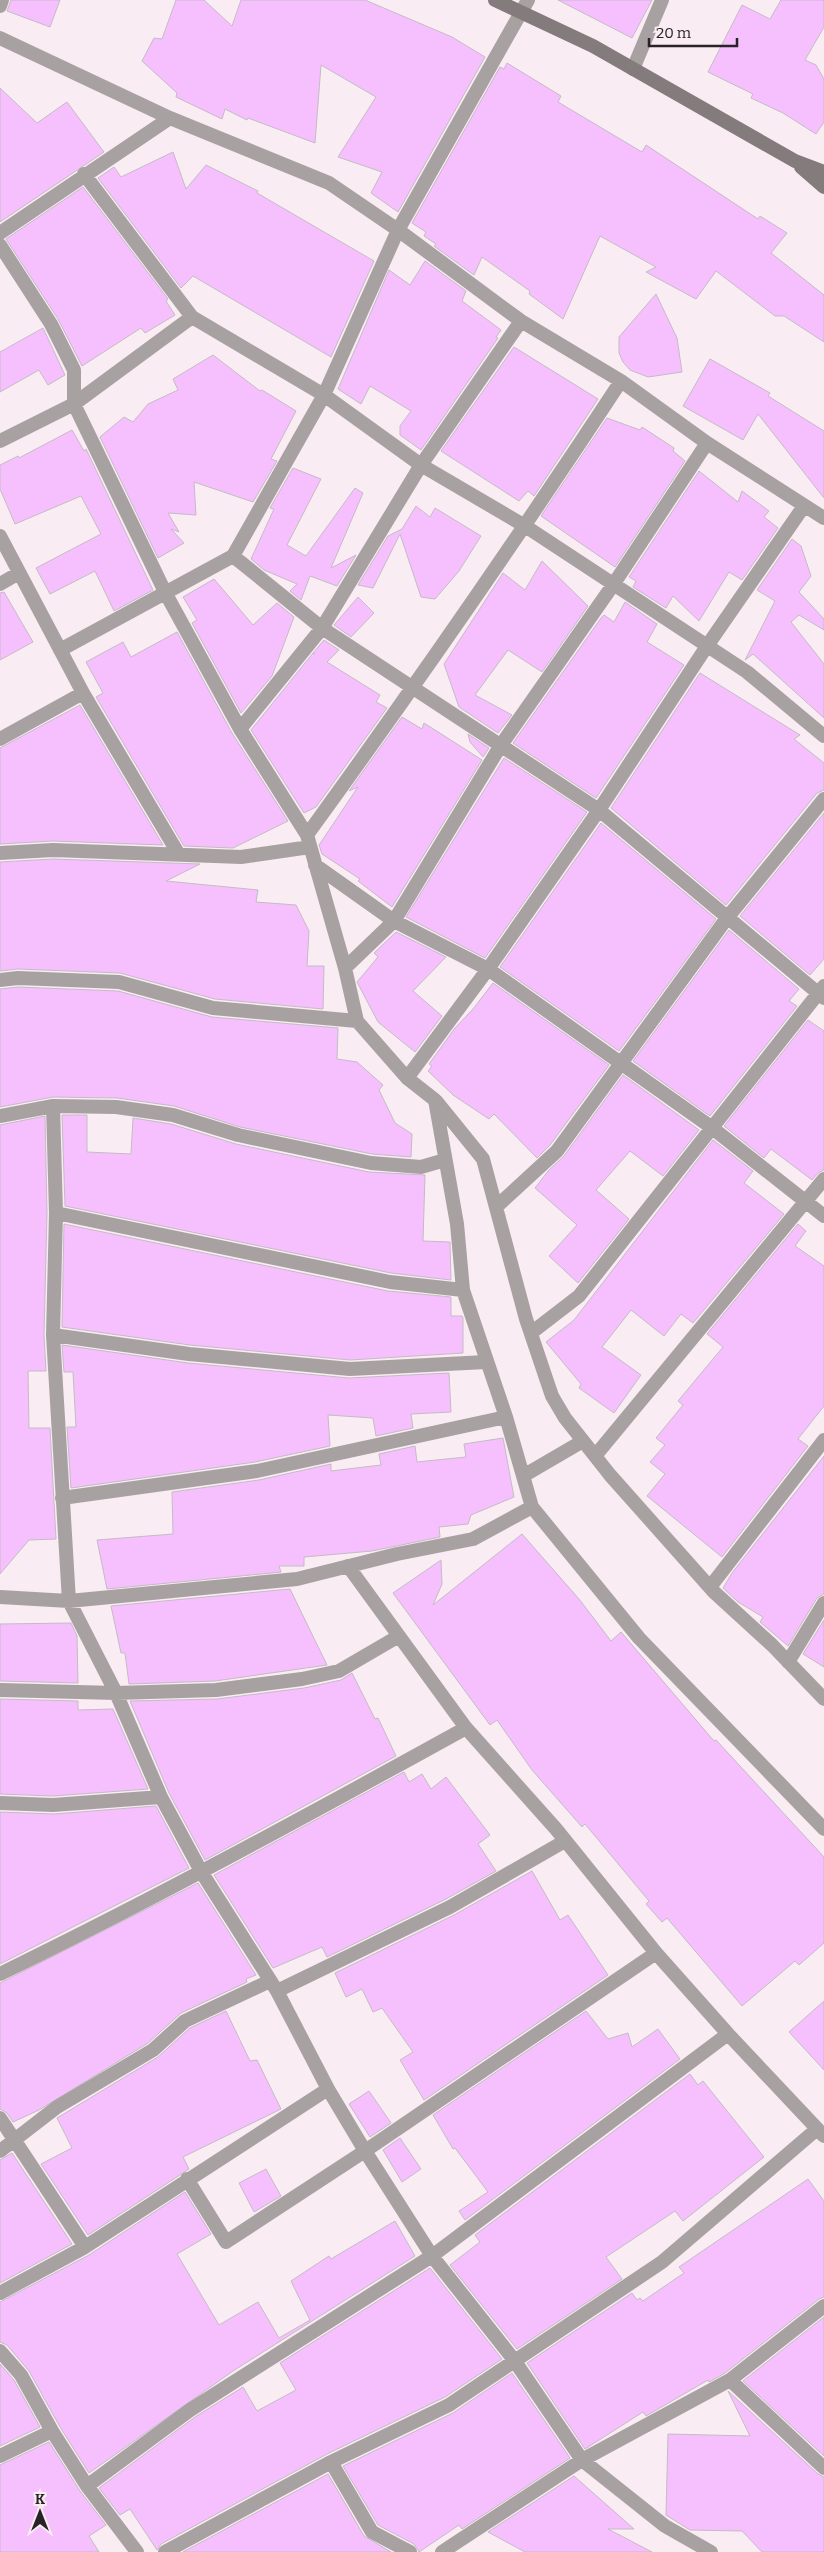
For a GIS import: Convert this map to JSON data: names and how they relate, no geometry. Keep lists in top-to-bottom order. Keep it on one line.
{"scale_bar":"20 m","north":"top"}
